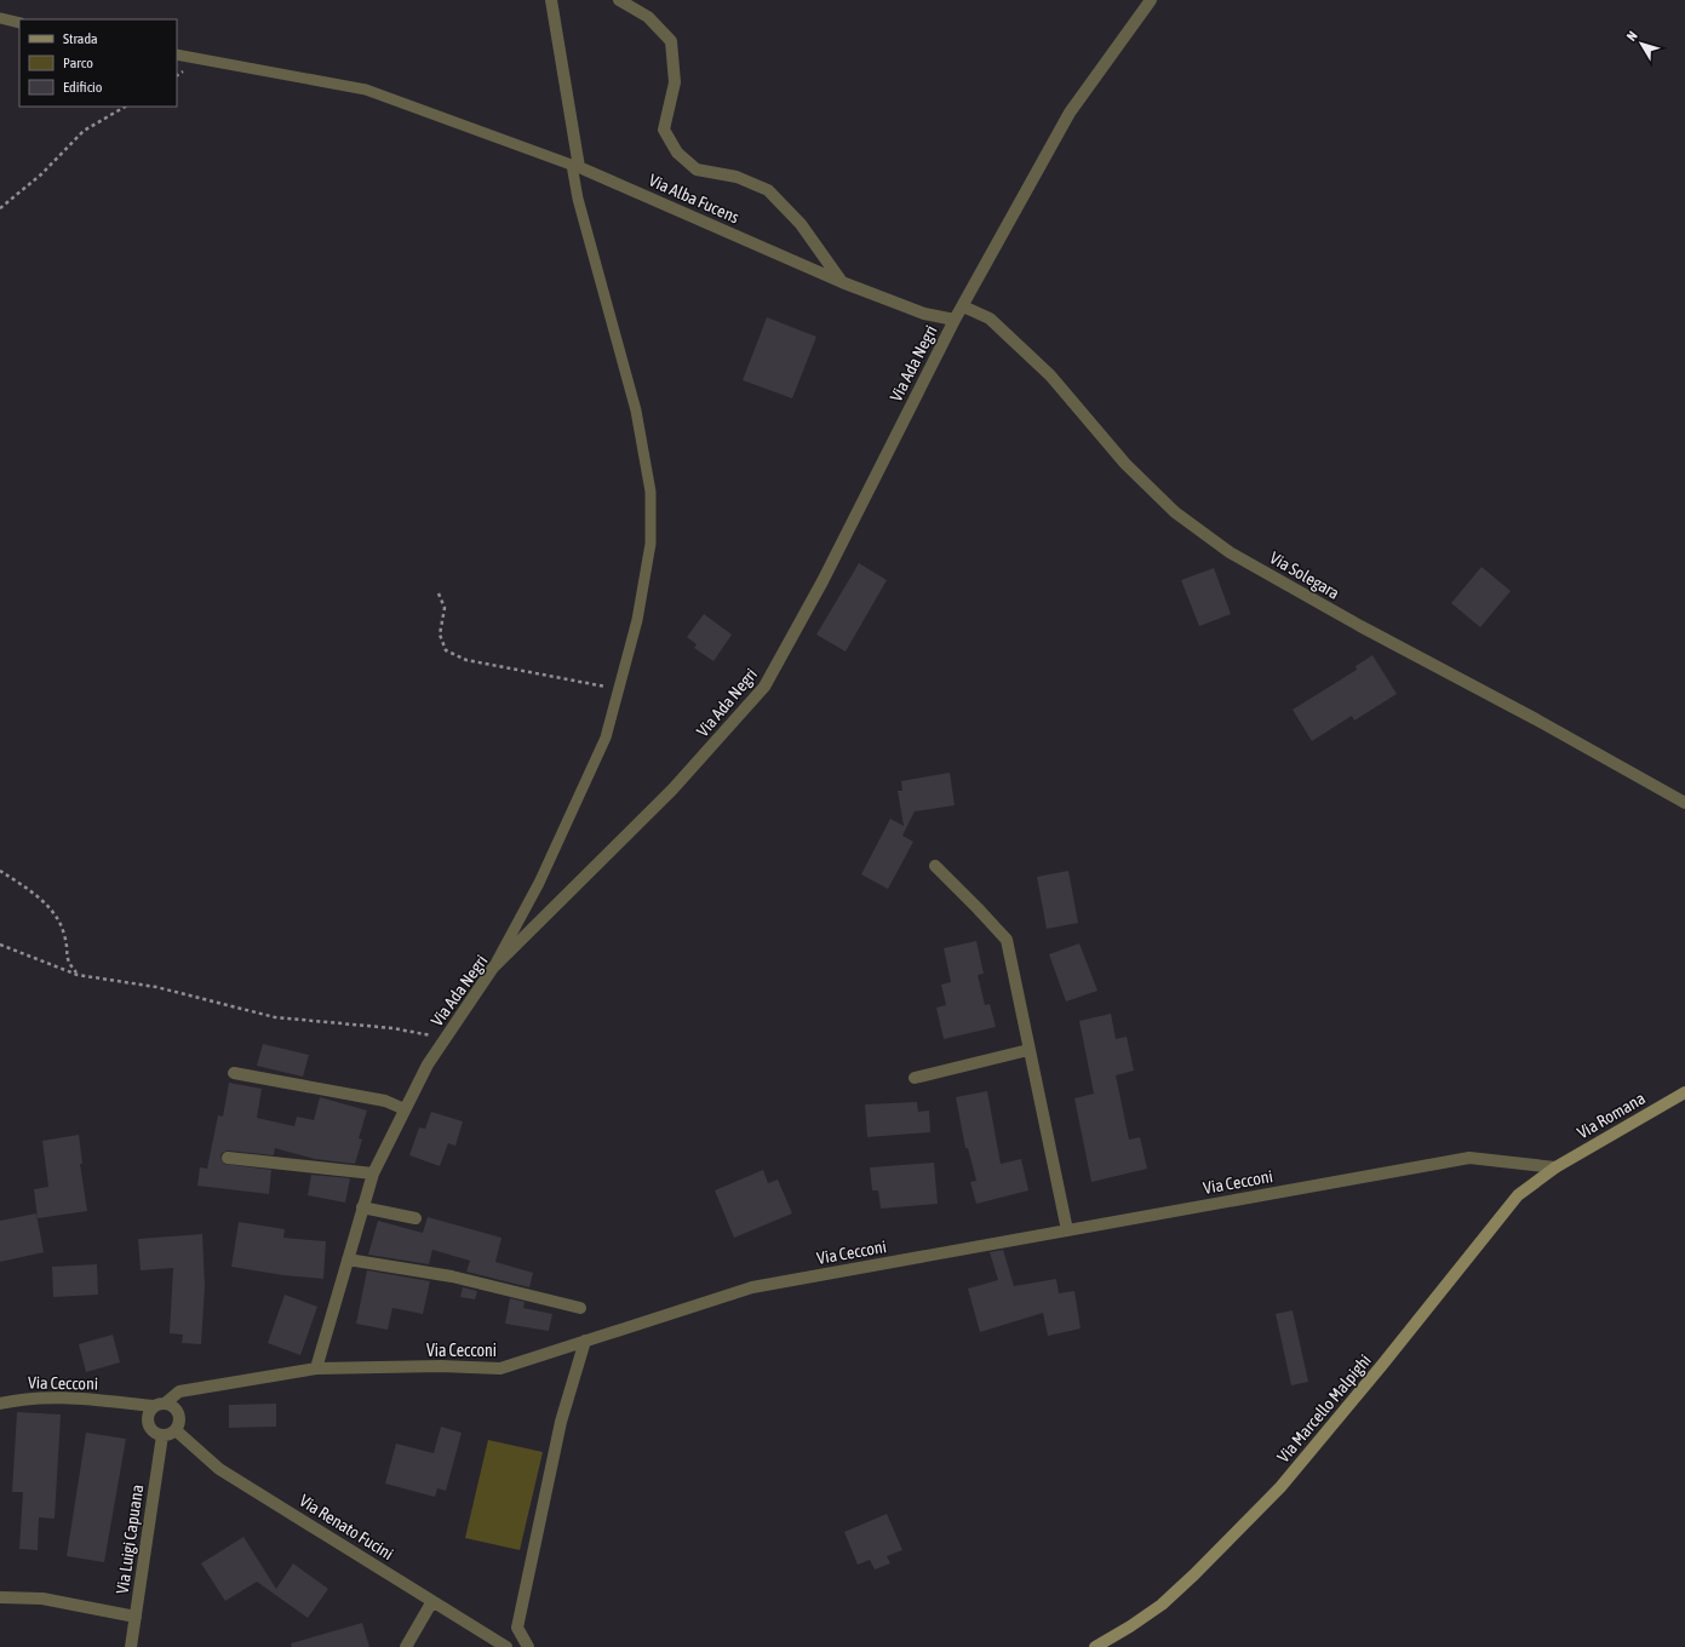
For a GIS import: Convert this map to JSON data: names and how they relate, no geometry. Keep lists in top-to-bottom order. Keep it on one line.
{"streets":{"main road":["Via Romana","Via Marcello Malpighi"],"street":["Via Alba Fucens","Via Ada Negri","Via Solegara","Via Cecconi","Via Renato Fucini","Via Luigi Capuana"]},"crossings":[["Via Alba Fucens","Via Ada Negri"],["Via Ada Negri","Via Solegara"],["Via Ada Negri","Via Cecconi"],["Via Romana","Via Cecconi"],["Via Romana","Via Marcello Malpighi"],["Via Cecconi","Via Marcello Malpighi"],["Via Cecconi","Via Renato Fucini"],["Via Cecconi","Via Luigi Capuana"],["Via Renato Fucini","Via Luigi Capuana"]],"legend":["Strada","Parco","Edificio"],"north":"top left"}
